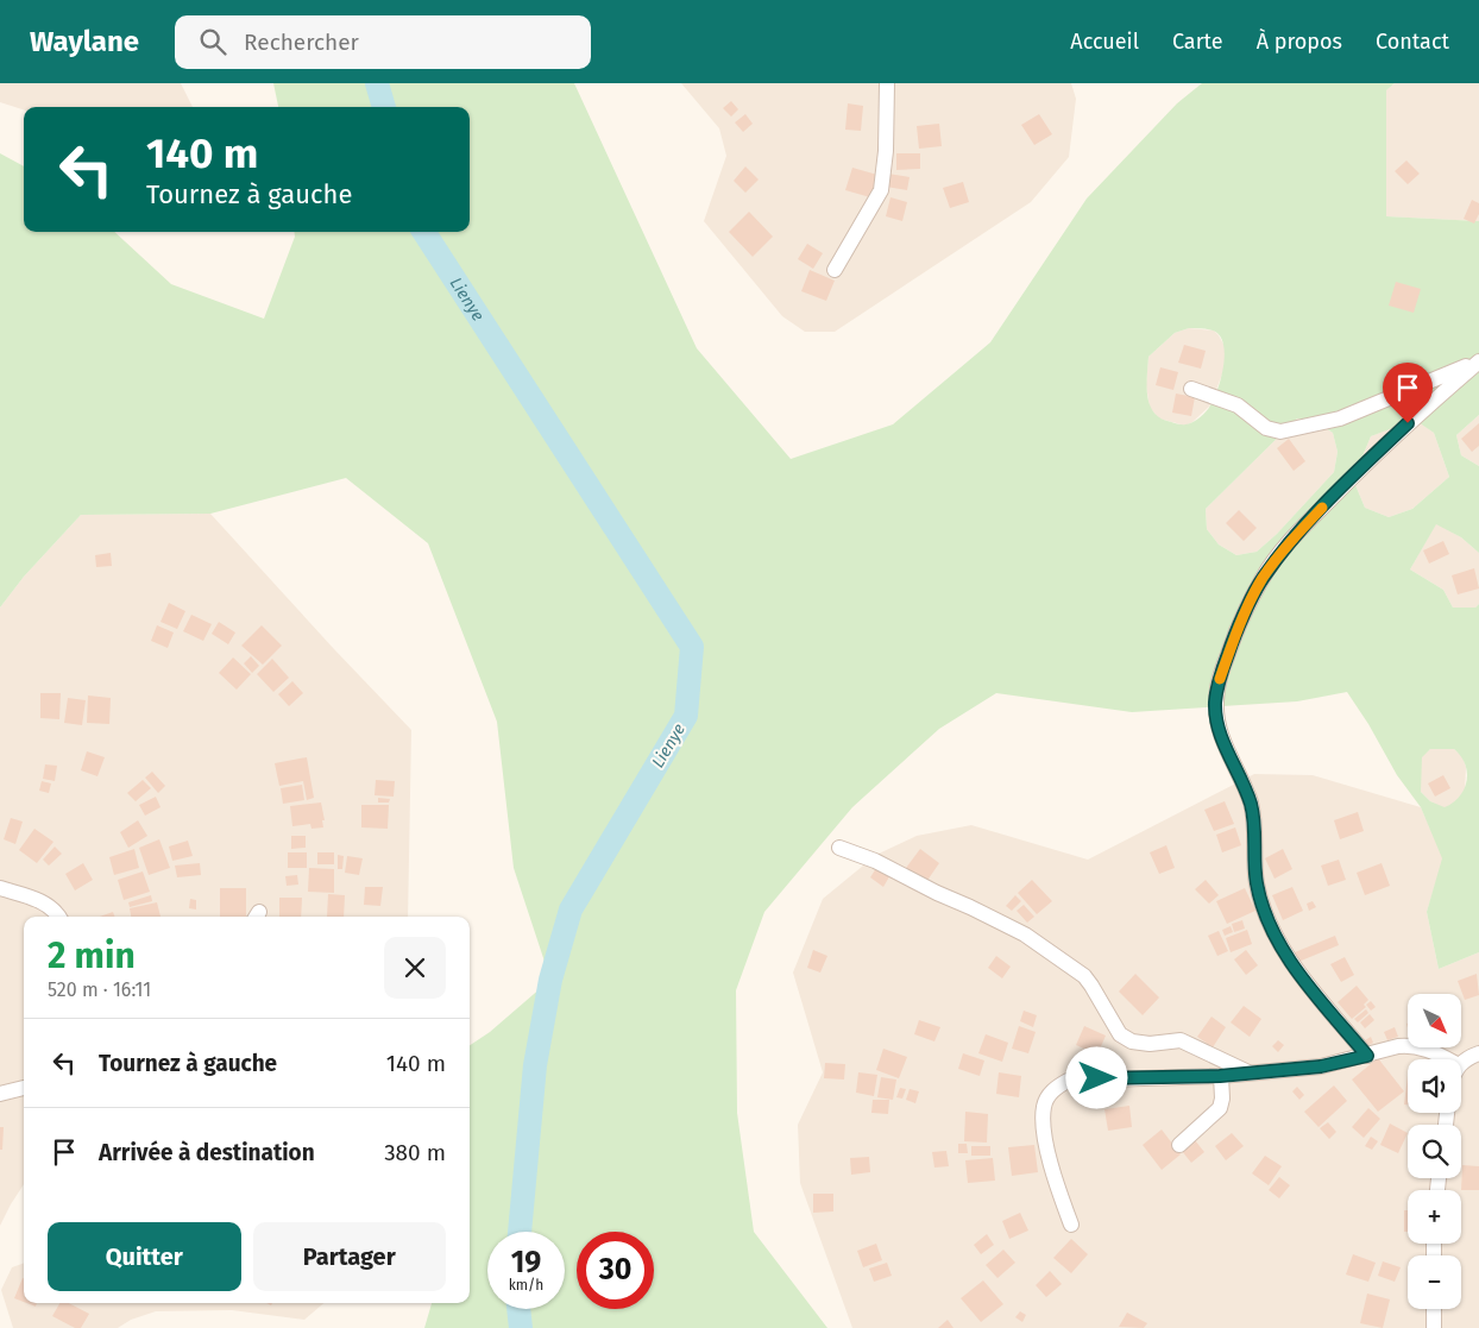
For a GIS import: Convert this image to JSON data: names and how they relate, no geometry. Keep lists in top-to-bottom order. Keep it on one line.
{"water":["Lienye"],"north":"bottom right","page":{"header":"Waylane","search":"Rechercher","nav":["Accueil","Carte","À propos","Contact"],"turn":["140 m","Tournez à gauche"],"heading":["2 min","520 m · 16:11"],"map_buttons":["+","−"],"list":[{"name":"Tournez à gauche","value":"140 m"},{"name":"Arrivée à destination","value":"380 m"}],"buttons":["Quitter","Partager"],"speed":"19 km/h","limit":"30"}}
